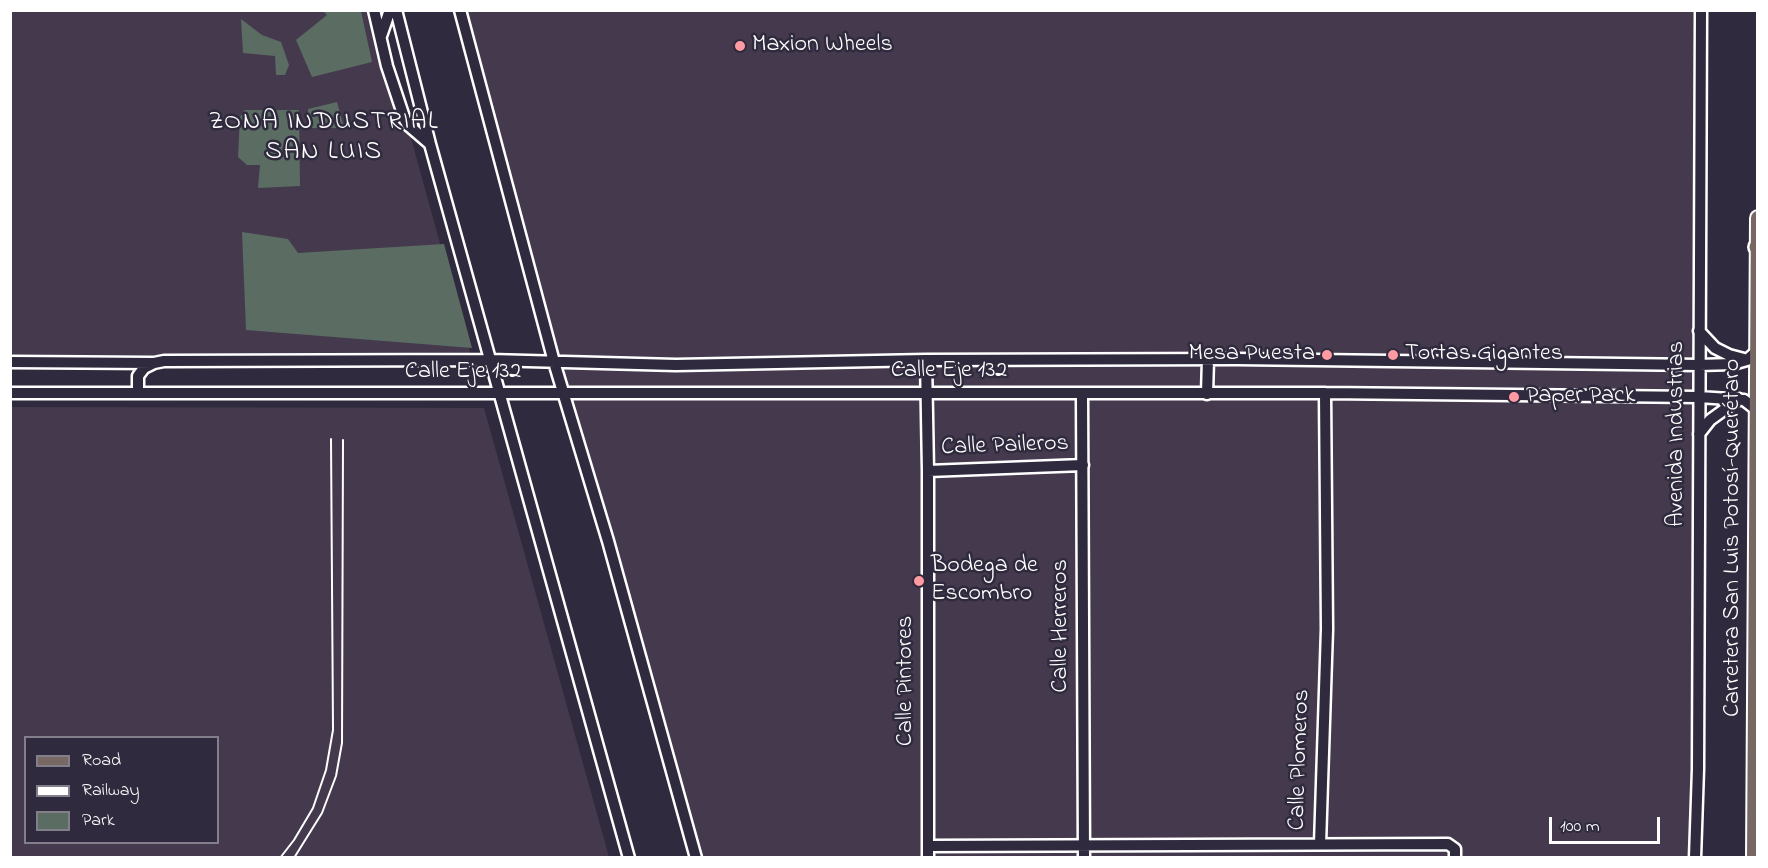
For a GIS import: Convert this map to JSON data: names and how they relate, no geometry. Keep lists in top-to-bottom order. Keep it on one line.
{"streets":{"main road":["Carretera San Luis Potosí-Querétaro"],"street":["Calle Eje 132","Avenida Industrias","Calle Paileros","Calle Herreros","Calle Pintores","Calle Plomeros"]},"crossings":[["Calle Eje 132","Avenida Industrias"],["Calle Eje 132","Carretera San Luis Potosí-Querétaro"],["Calle Eje 132","Calle Herreros"],["Calle Eje 132","Calle Pintores"],["Calle Eje 132","Calle Plomeros"],["Calle Paileros","Calle Herreros"],["Calle Paileros","Calle Pintores"],["Calle Herreros","Calle Plomeros"],["Calle Pintores","Calle Plomeros"]],"districts":["ZONA INDUSTRIAL SAN LUIS"],"places":["Maxion Wheels","Mesa Puesta","Tortas Gigantes","Paper Pack","Bodega de Escombro"],"legend":["Road","Railway","Park"],"scale_bar":"100 m"}
